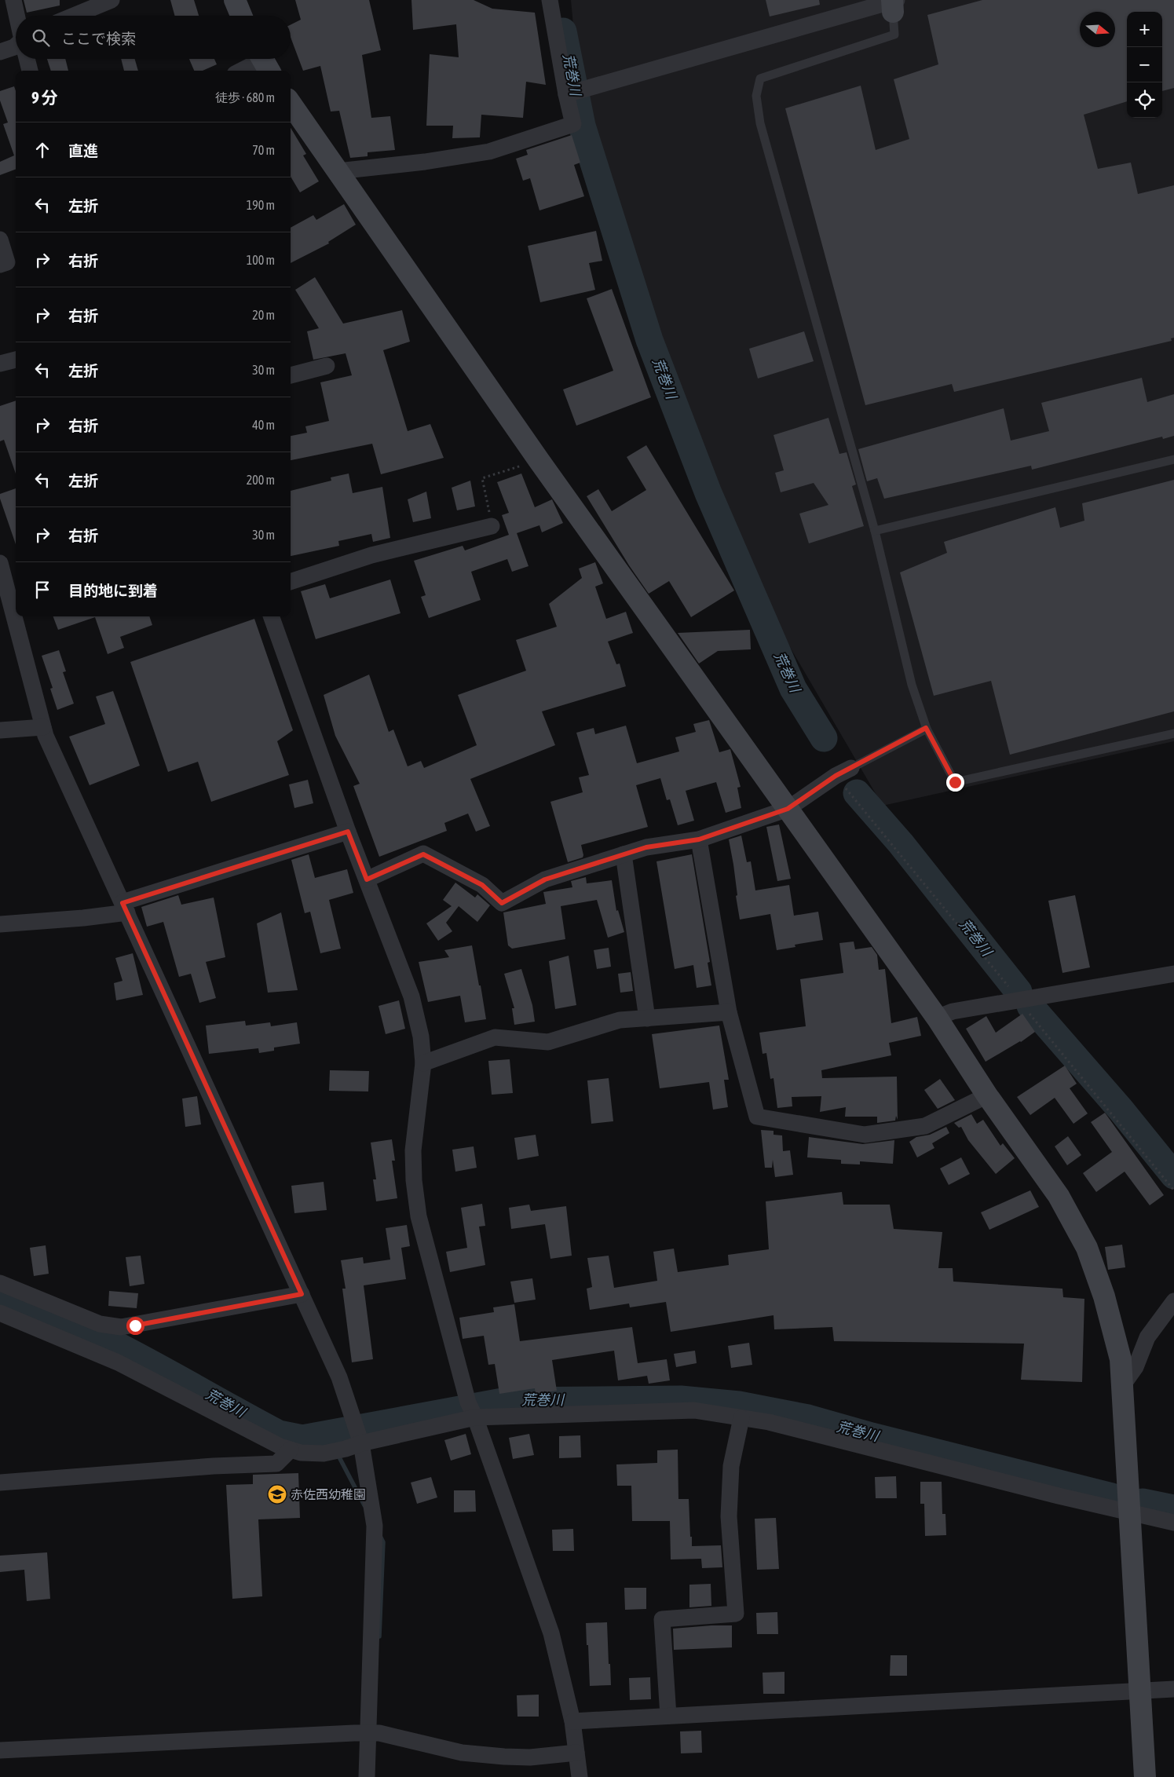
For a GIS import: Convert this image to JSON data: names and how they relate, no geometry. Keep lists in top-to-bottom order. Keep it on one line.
{"water":["荒巻川"],"places":{"school or university":["赤佐西幼稚園"]},"north":"right","page":{"map_buttons":["+","−"],"search":"ここで検索","heading":["9 分","徒歩 · 680 m"],"list":[["直進","70 m"],["左折","190 m"],["右折","100 m"],["右折","20 m"],["左折","30 m"],["右折","40 m"],["左折","200 m"],["右折","30 m"],"目的地に到着"]}}
